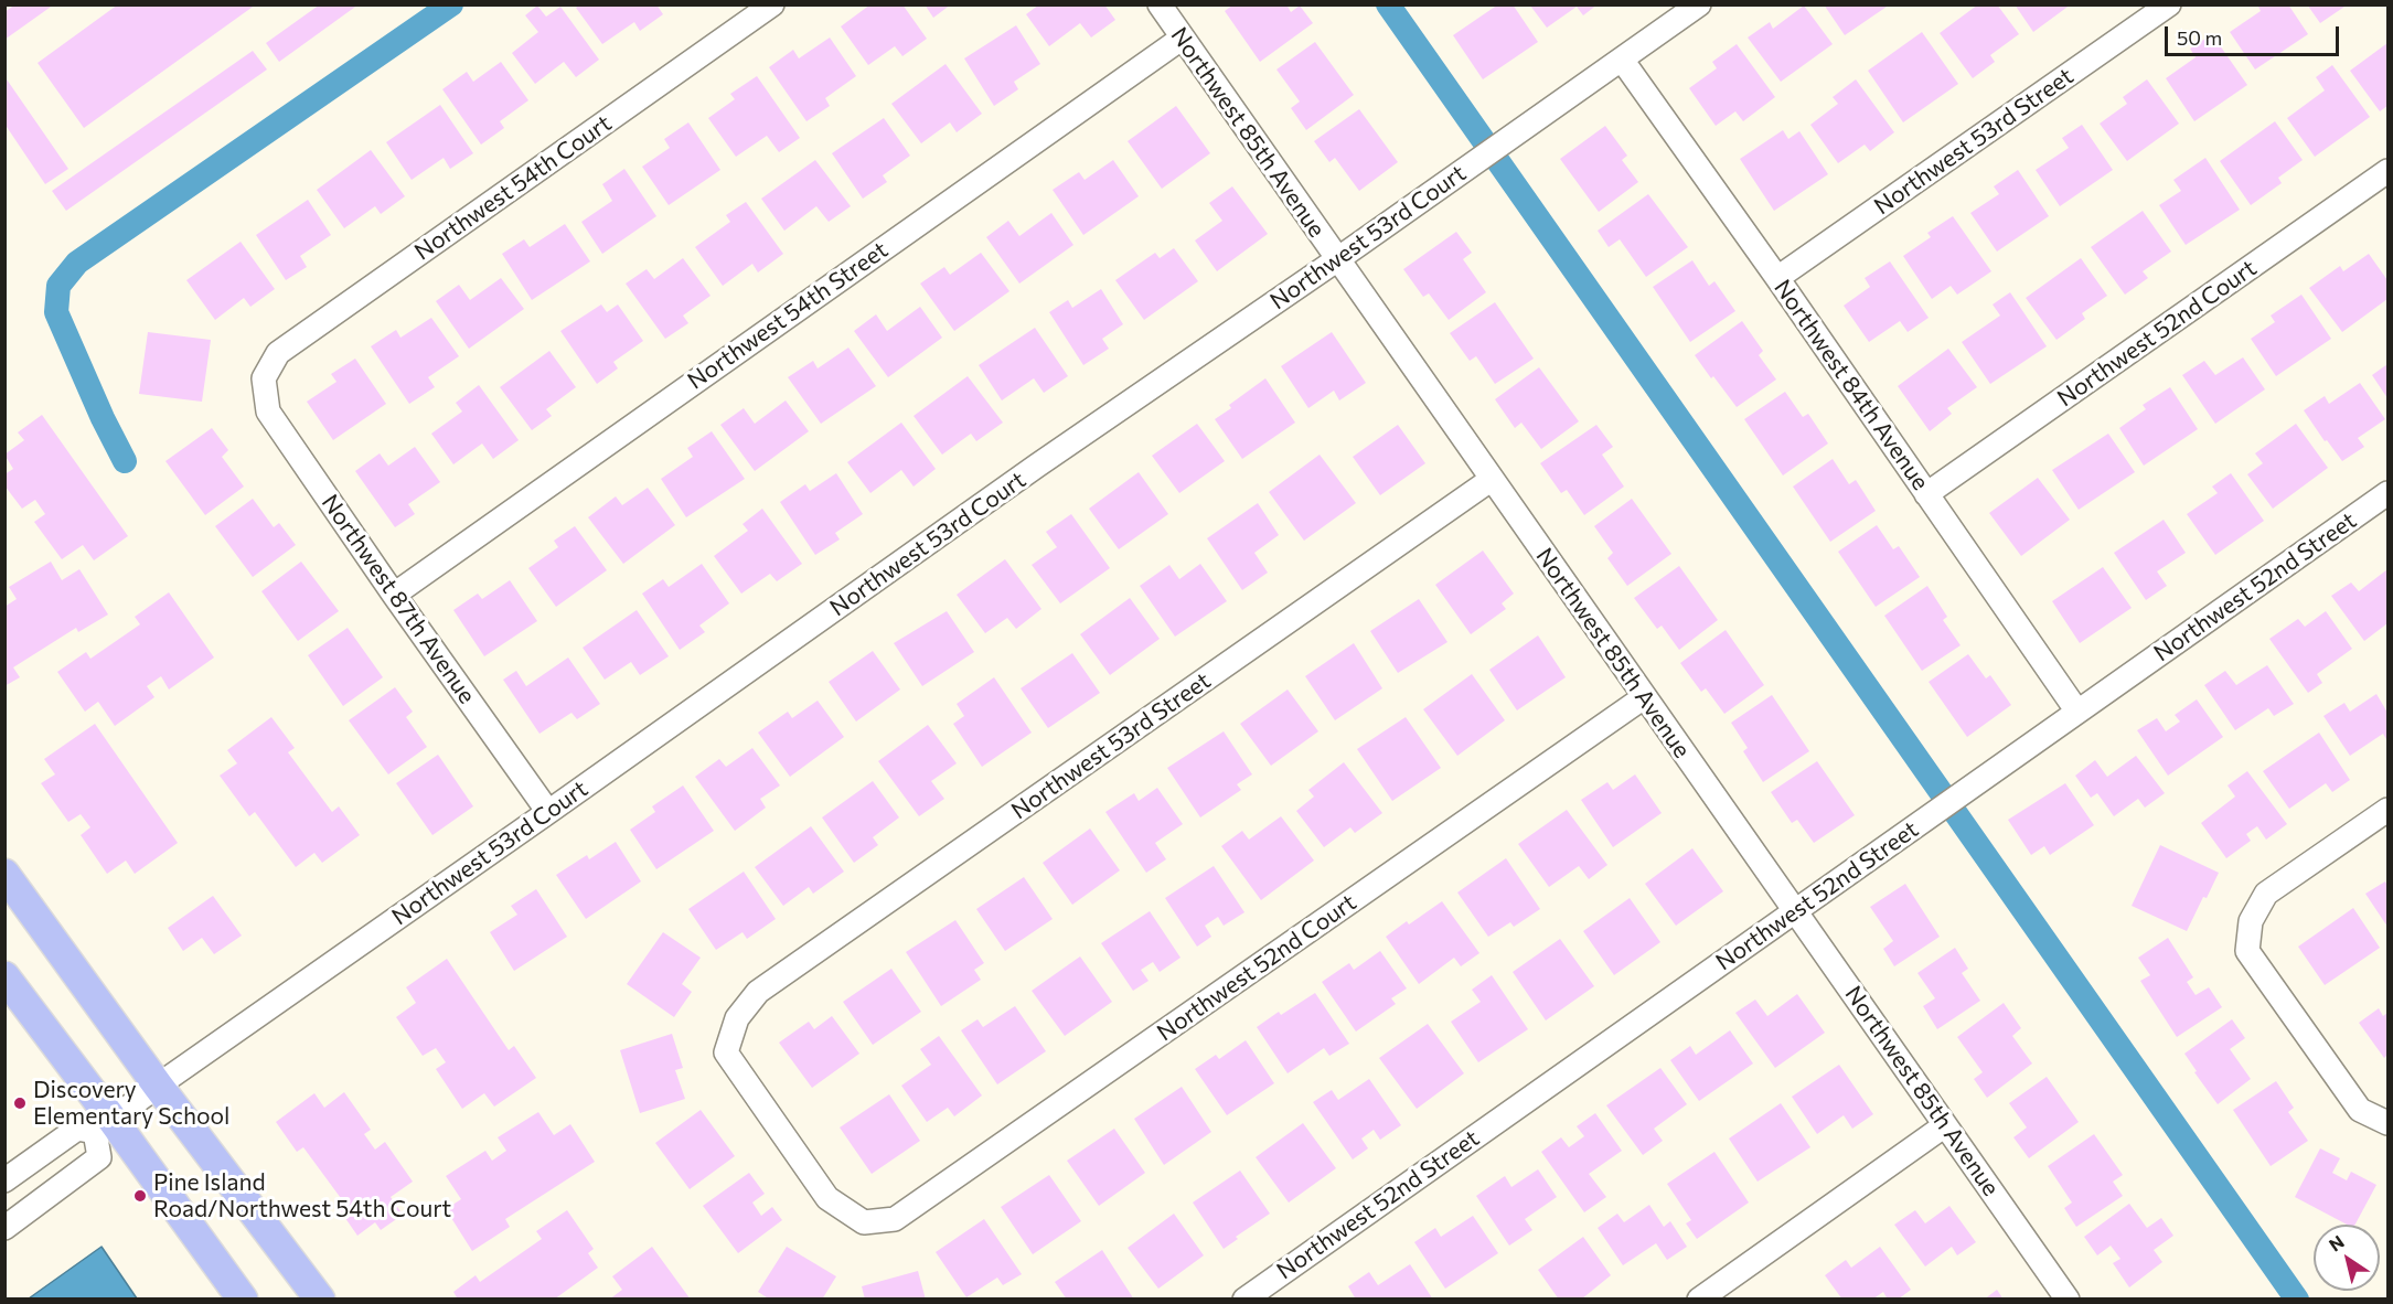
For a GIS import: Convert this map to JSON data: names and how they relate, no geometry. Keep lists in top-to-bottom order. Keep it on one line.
{"streets":{"street":["Northwest 85th Avenue","Northwest 53rd Street","Northwest 54th Court","Northwest 53rd Court","Northwest 54th Street","Northwest 52nd Court","Northwest 84th Avenue","Northwest 52nd Street","Northwest 87th Avenue"]},"crossings":[["Northwest 85th Avenue","Northwest 53rd Street"],["Northwest 85th Avenue","Northwest 53rd Court"],["Northwest 85th Avenue","Northwest 54th Street"],["Northwest 85th Avenue","Northwest 52nd Court"],["Northwest 85th Avenue","Northwest 52nd Street"],["Northwest 53rd Street","Northwest 52nd Court"],["Northwest 53rd Street","Northwest 84th Avenue"],["Northwest 54th Court","Northwest 87th Avenue"],["Northwest 53rd Court","Northwest 84th Avenue"],["Northwest 53rd Court","Northwest 87th Avenue"],["Northwest 54th Street","Northwest 87th Avenue"],["Northwest 52nd Court","Northwest 84th Avenue"],["Northwest 84th Avenue","Northwest 52nd Street"]],"places":["Discovery Elementary School","Pine Island Road/Northwest 54th Court"],"scale_bar":"50 m","north":"top left"}
